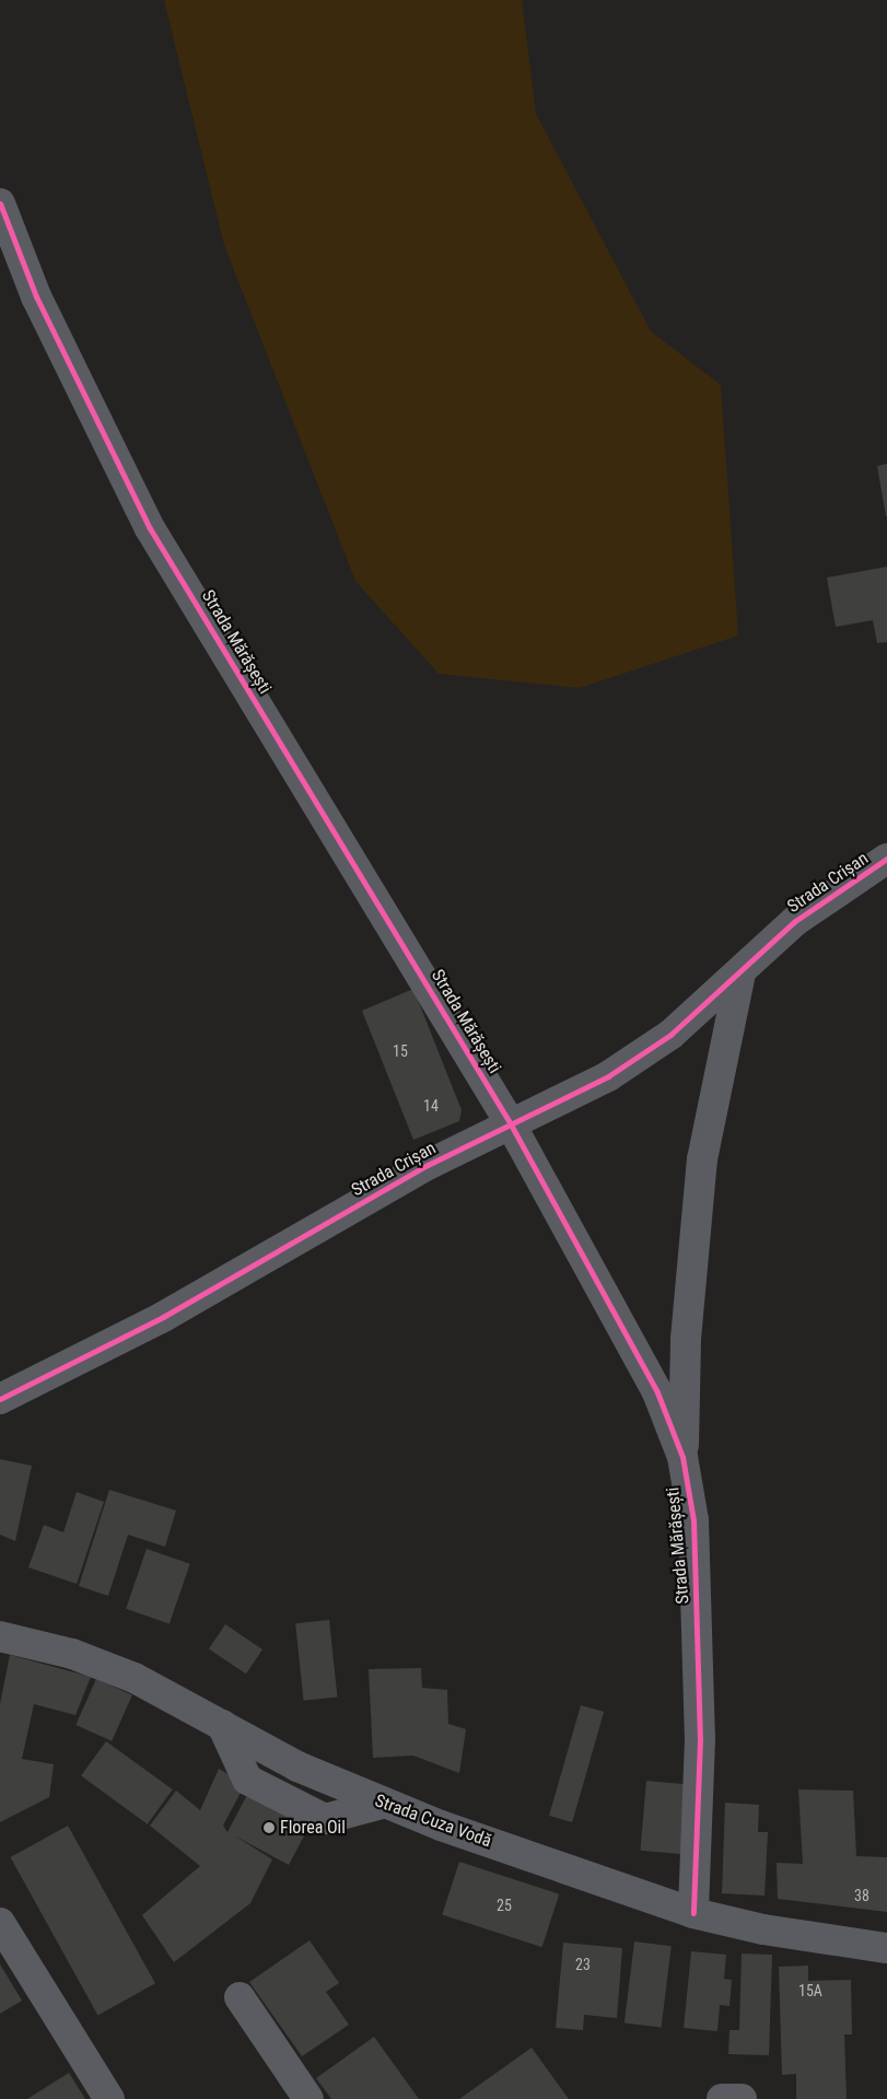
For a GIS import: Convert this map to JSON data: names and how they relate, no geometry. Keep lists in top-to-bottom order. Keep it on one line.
{"streets":{"street":["Strada Mărășești","Strada Crișan","Strada Cuza Vodă"]},"crossings":[["Strada Mărășești","Strada Crișan"],["Strada Mărășești","Strada Cuza Vodă"]],"places":["Florea Oil"],"house_numbers":["15","14","38","25","23","15A"]}
